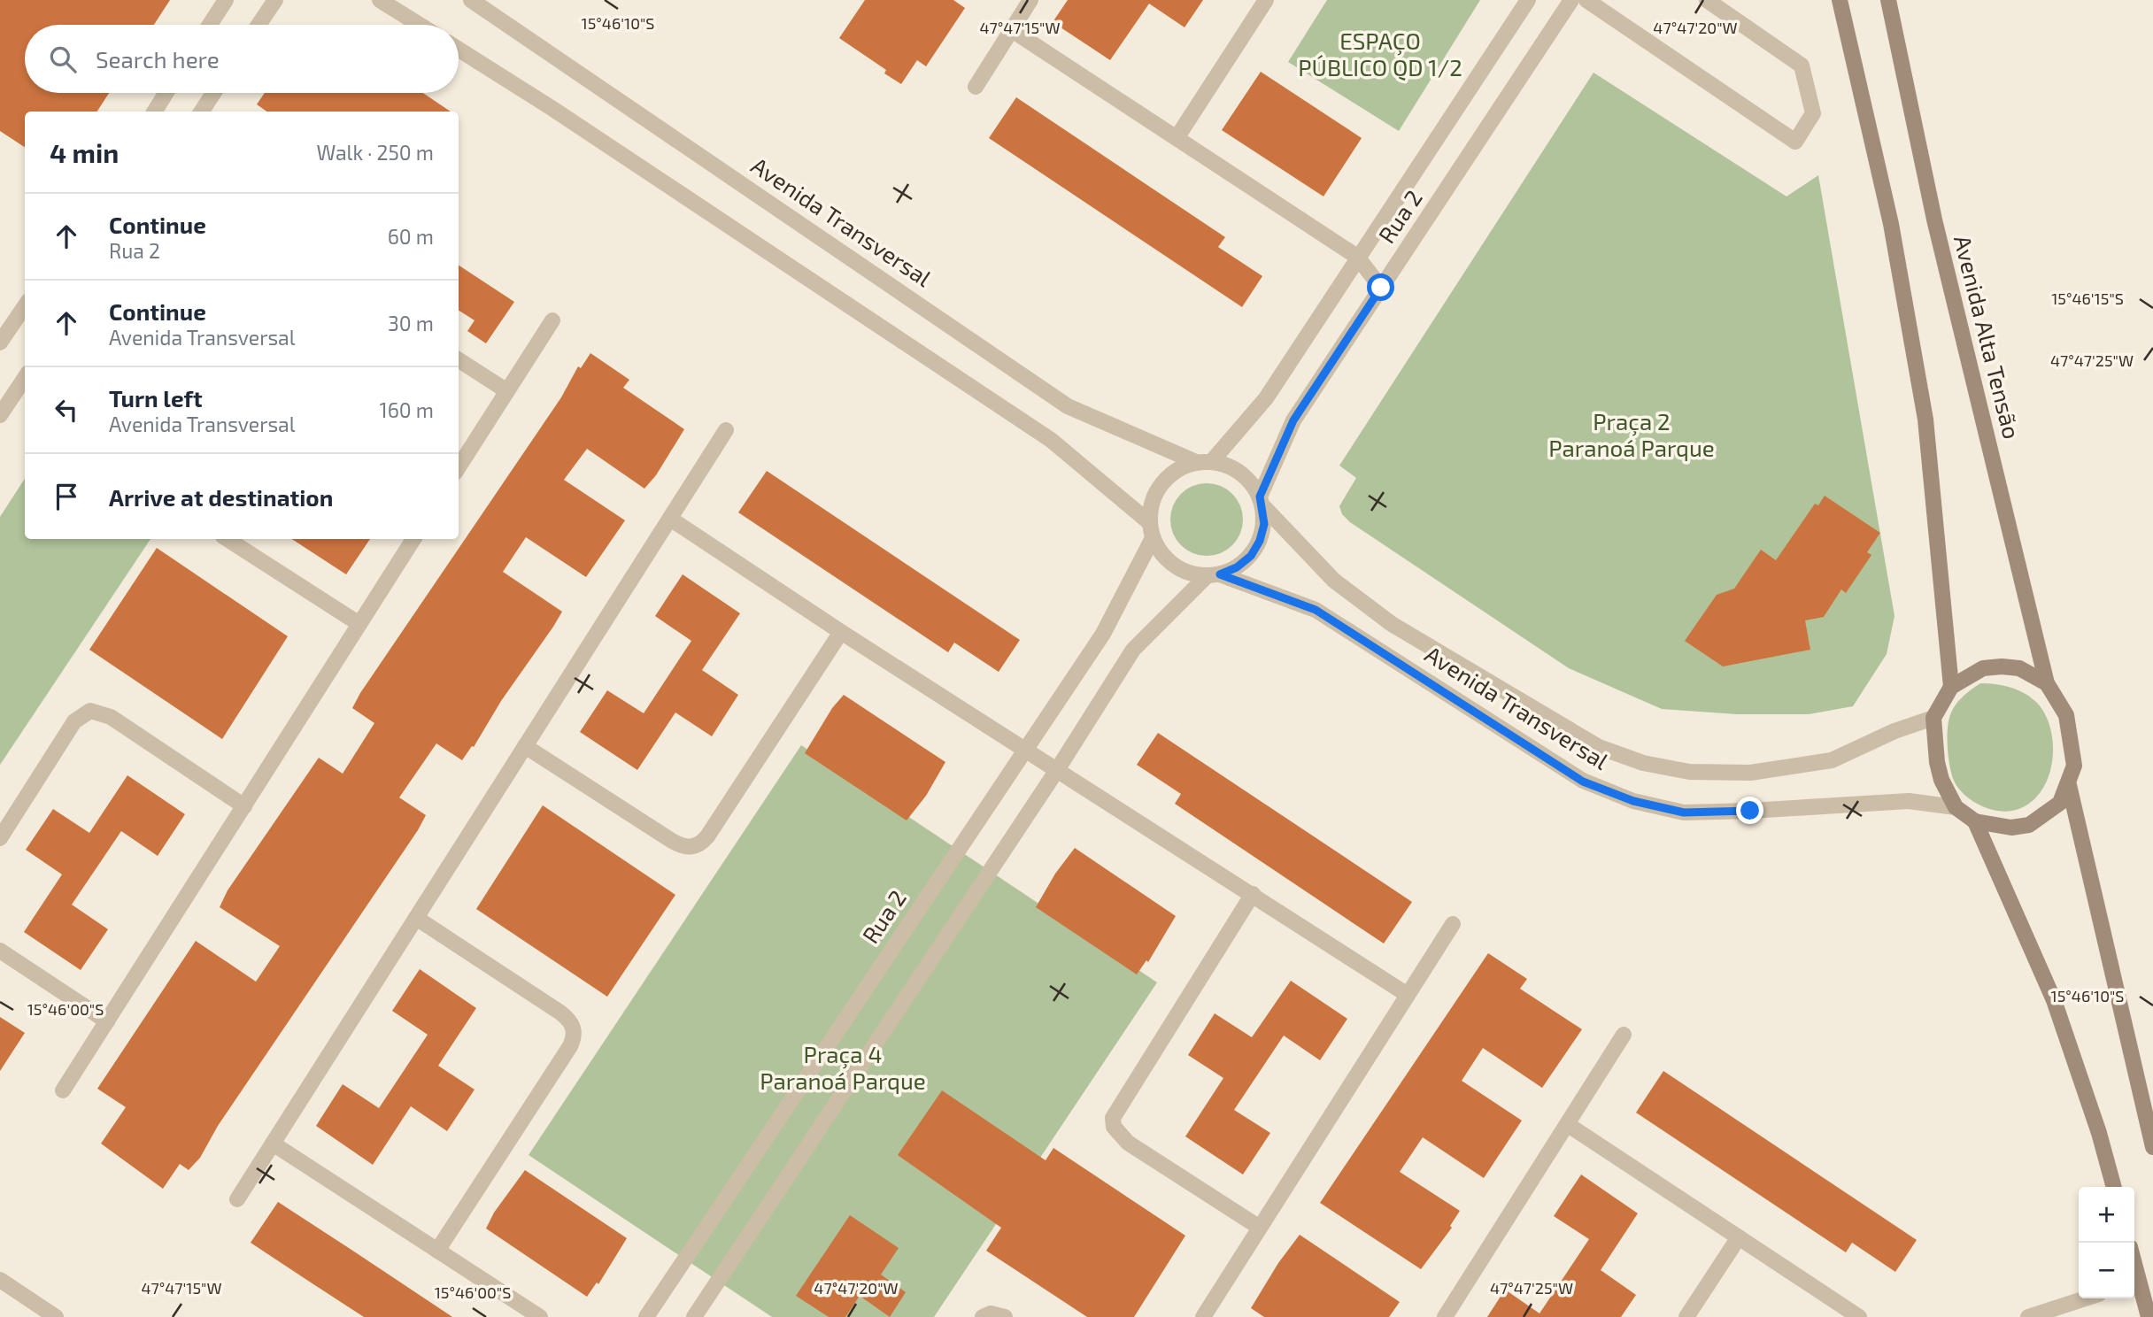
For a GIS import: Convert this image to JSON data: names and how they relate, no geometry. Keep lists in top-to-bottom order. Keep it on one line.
{"streets":{"street":["Rua 2","Avenida Transversal","Avenida Alta Tensão"]},"crossings":[["Rua 2","Avenida Transversal"],["Avenida Transversal","Avenida Alta Tensão"]],"parks":["ESPAÇO PÚBLICO QD 1/2","Praça 2 Paranoá Parque","Praça 4 Paranoá Parque"],"page":{"search":"Search here","heading":["4 min","Walk · 250 m"],"list":[["Continue","Rua 2","60 m"],["Continue","Avenida Transversal","30 m"],["Turn left","Avenida Transversal","160 m"],"Arrive at destination"],"map_buttons":["+","−"]},"coordinates":["15°46'10\"S","47°47'15\"W","47°47'20\"W","15°46'15\"S","47°47'25\"W","15°46'00\"S"]}
